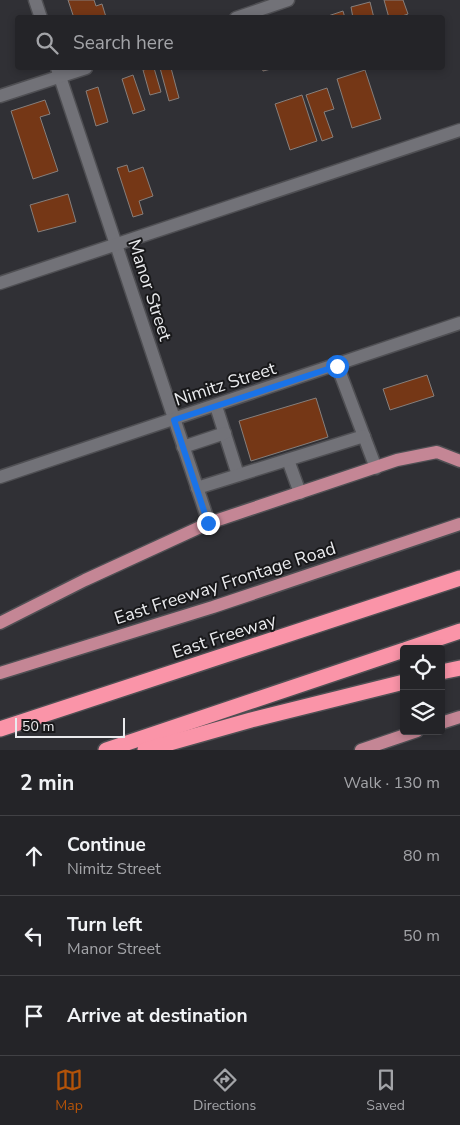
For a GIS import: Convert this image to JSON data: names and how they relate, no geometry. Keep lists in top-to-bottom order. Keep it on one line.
{"streets":{"highway":["East Freeway"],"main road":["East Freeway Frontage Road"],"street":["Manor Street","Nimitz Street"]},"crossings":[["Manor Street","Nimitz Street"]],"scale_bar":"50 m","page":{"search":"Search here","scale":"50 m","heading":["2 min","Walk · 130 m"],"list":[["Continue","Nimitz Street","80 m"],["Turn left","Manor Street","50 m"],"Arrive at destination"],"nav":["Map","Directions","Saved"]}}
